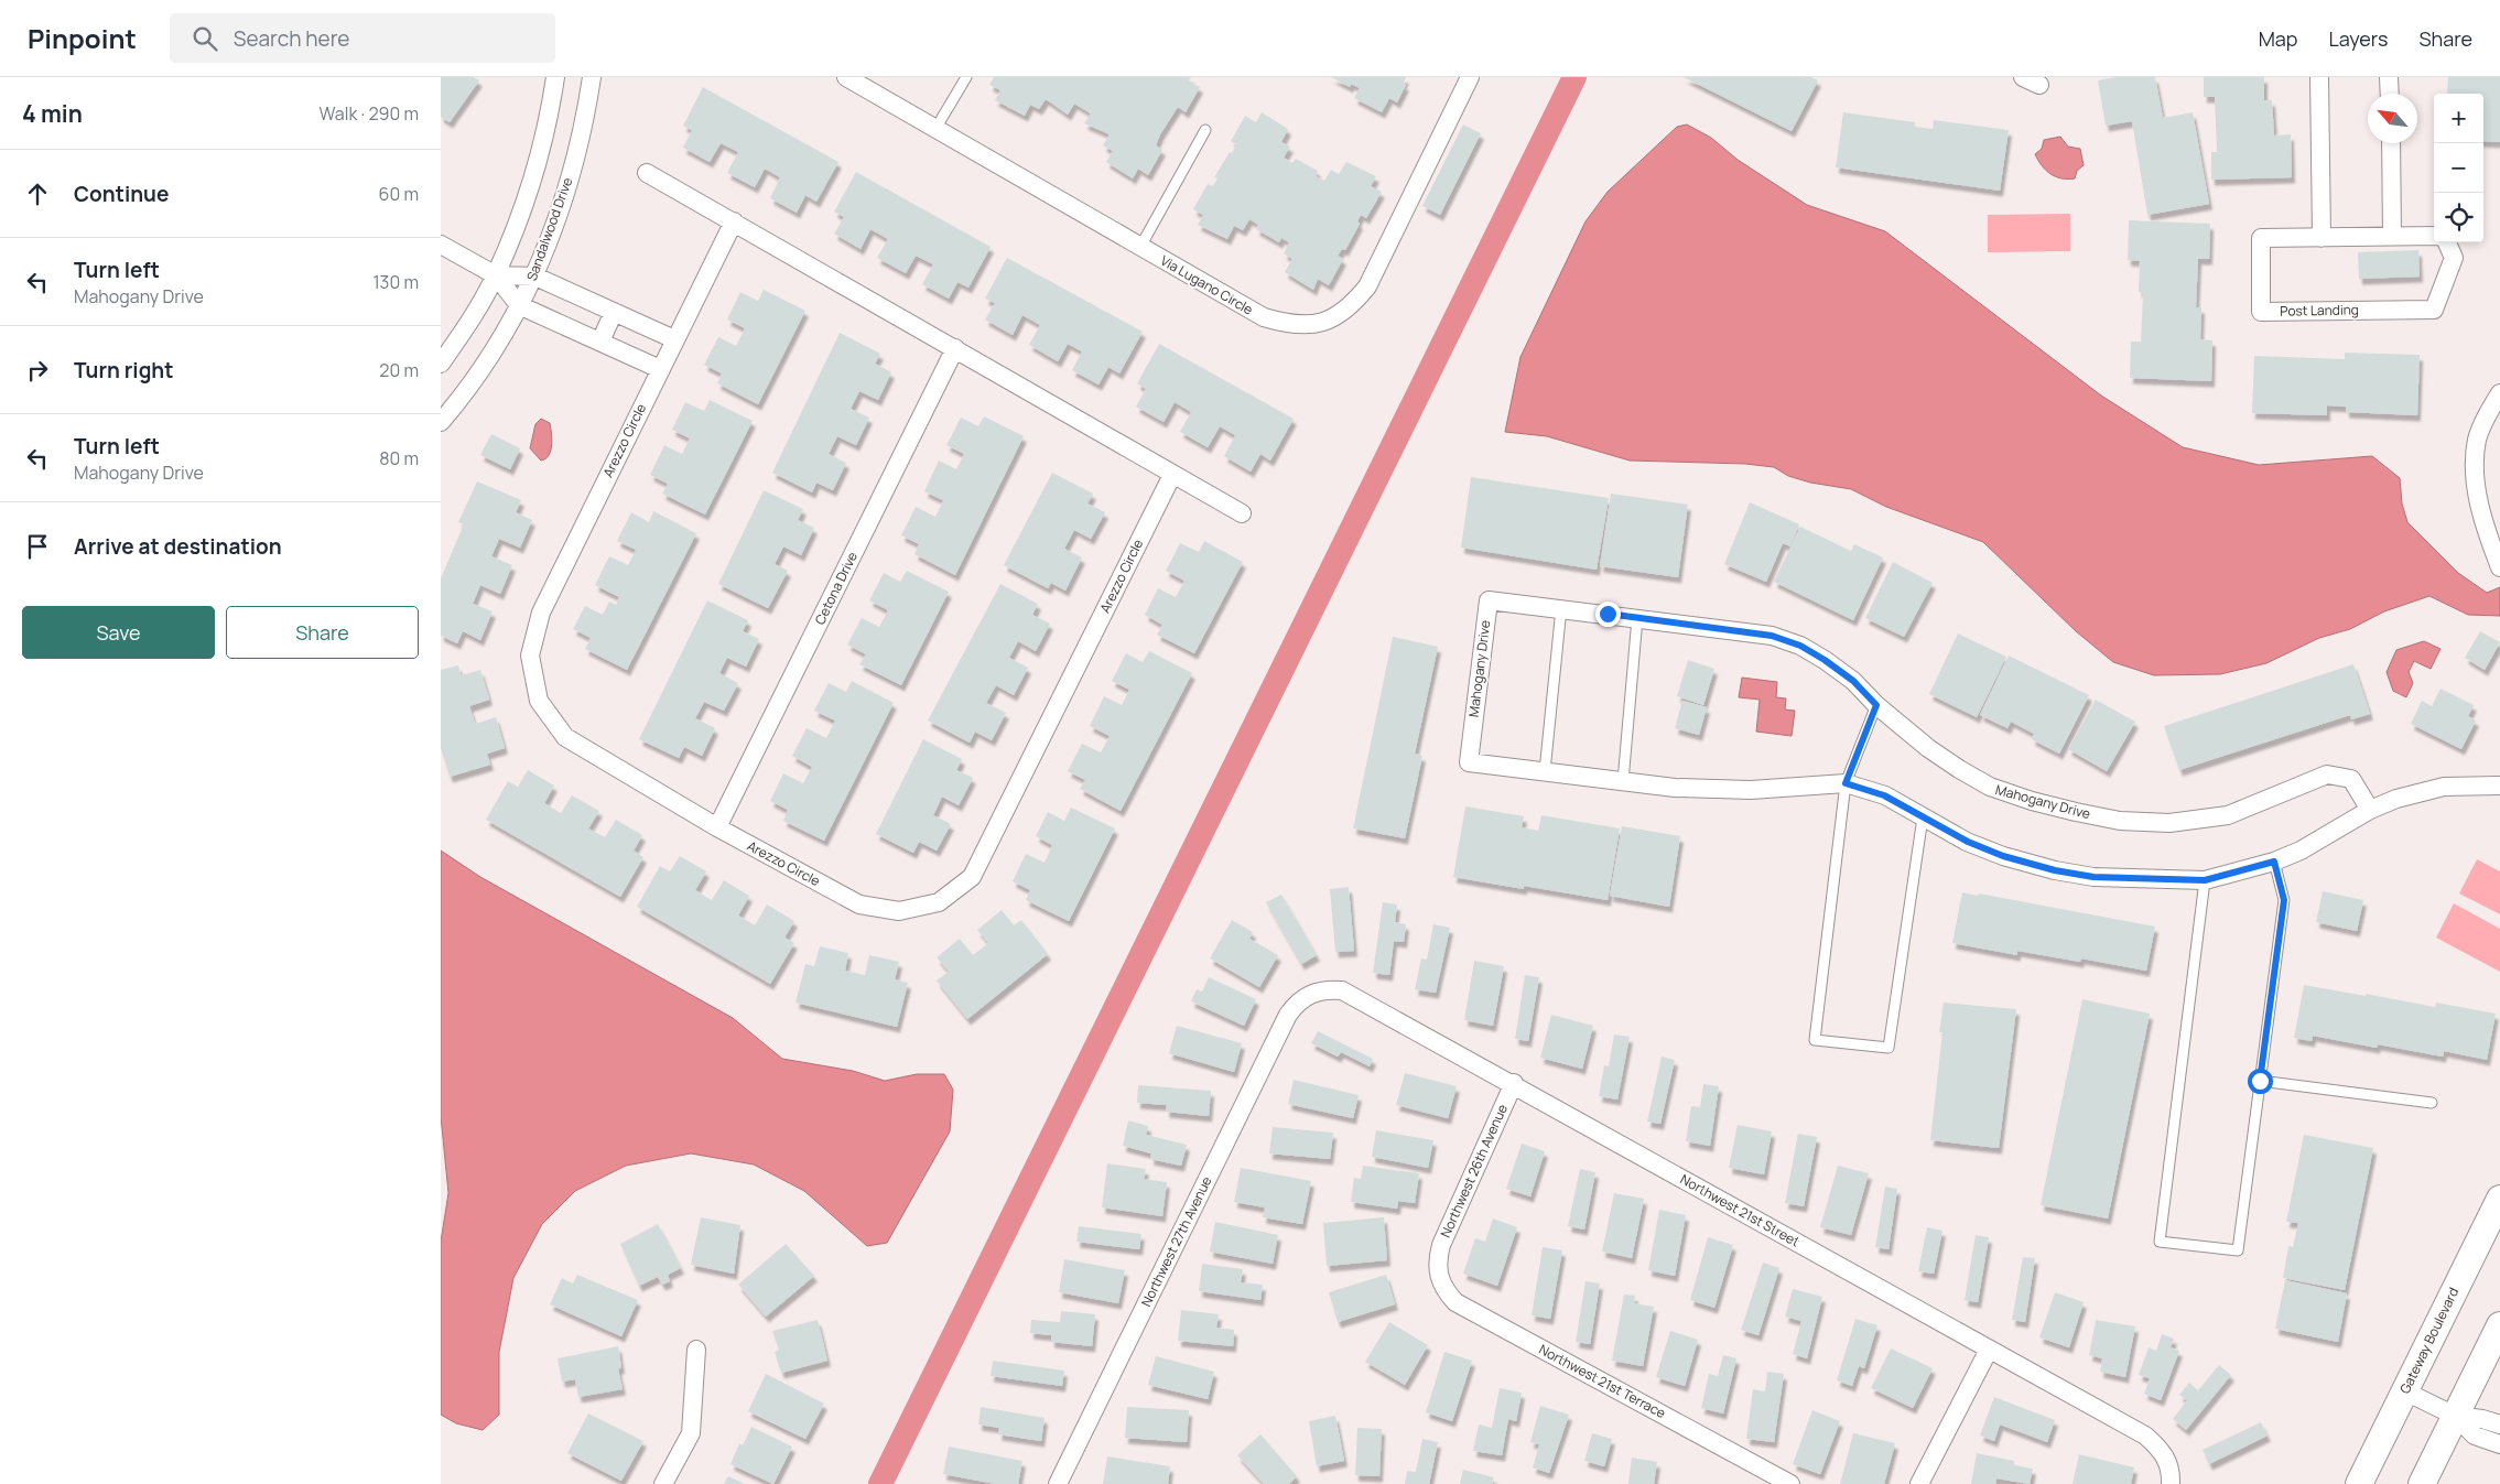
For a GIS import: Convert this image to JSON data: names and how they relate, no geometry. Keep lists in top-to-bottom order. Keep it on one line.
{"streets":{"main road":["Gateway Boulevard"],"street":["Sandalwood Drive","Via Lugano Circle","Post Landing","Arezzo Circle","Cetona Drive","Mahogany Drive","Northwest 26th Avenue","Northwest 21st Street","Northwest 27th Avenue","Northwest 21st Terrace"]},"crossings":[["Arezzo Circle","Cetona Drive"],["Northwest 26th Avenue","Northwest 21st Street"],["Northwest 26th Avenue","Northwest 21st Terrace"],["Northwest 21st Street","Northwest 27th Avenue"]],"north":"top left","page":{"header":"Pinpoint","search":"Search here","nav":["Map","Layers","Share"],"heading":["4 min","Walk · 290 m"],"map_buttons":["+","−"],"list":[["Continue","60 m"],["Turn left","Mahogany Drive","130 m"],["Turn right","20 m"],["Turn left","Mahogany Drive","80 m"],"Arrive at destination"],"buttons":["Save","Share"]}}
